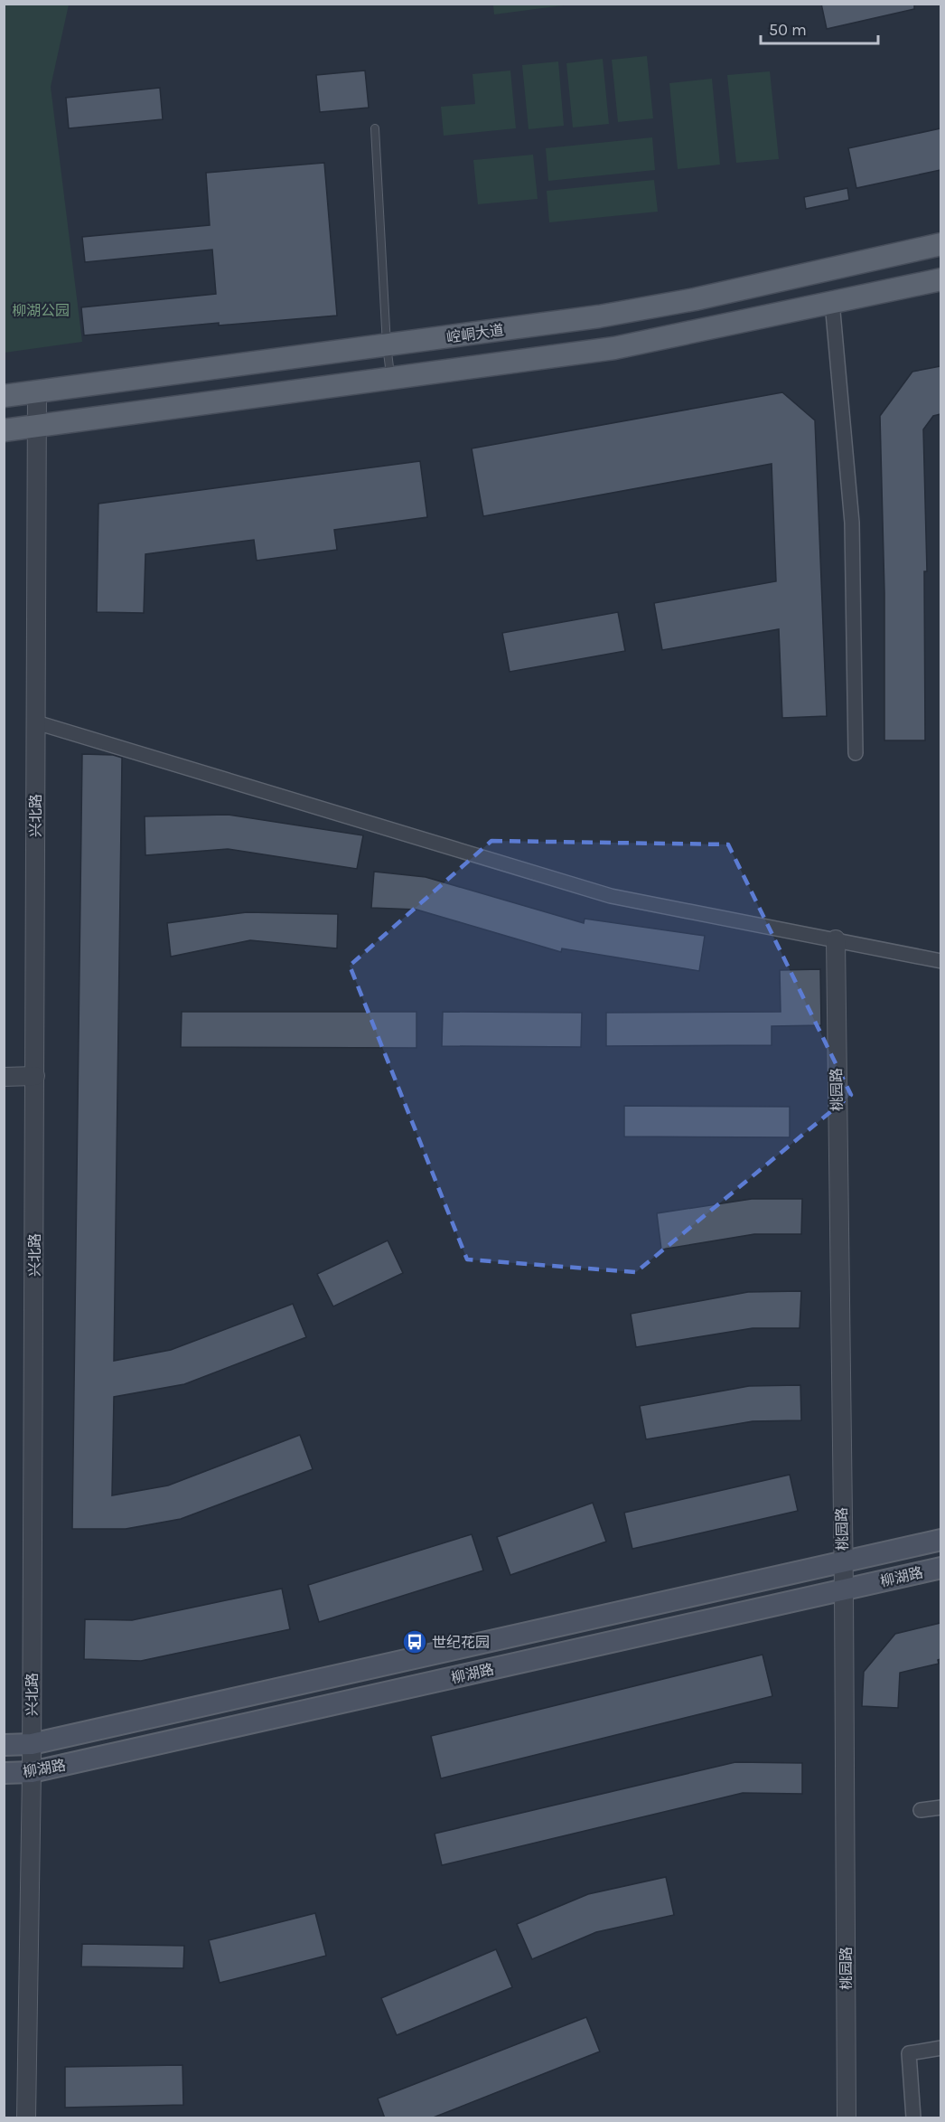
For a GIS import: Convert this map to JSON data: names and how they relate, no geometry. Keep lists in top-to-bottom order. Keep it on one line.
{"streets":{"main road":["崆峒大道","柳湖路"],"street":["兴北路","桃园路"]},"crossings":[["崆峒大道","兴北路"],["兴北路","柳湖路"],["桃园路","柳湖路"]],"parks":["柳湖公园"],"places":{"bus stop":["世纪花园"]},"scale_bar":"50 m"}
